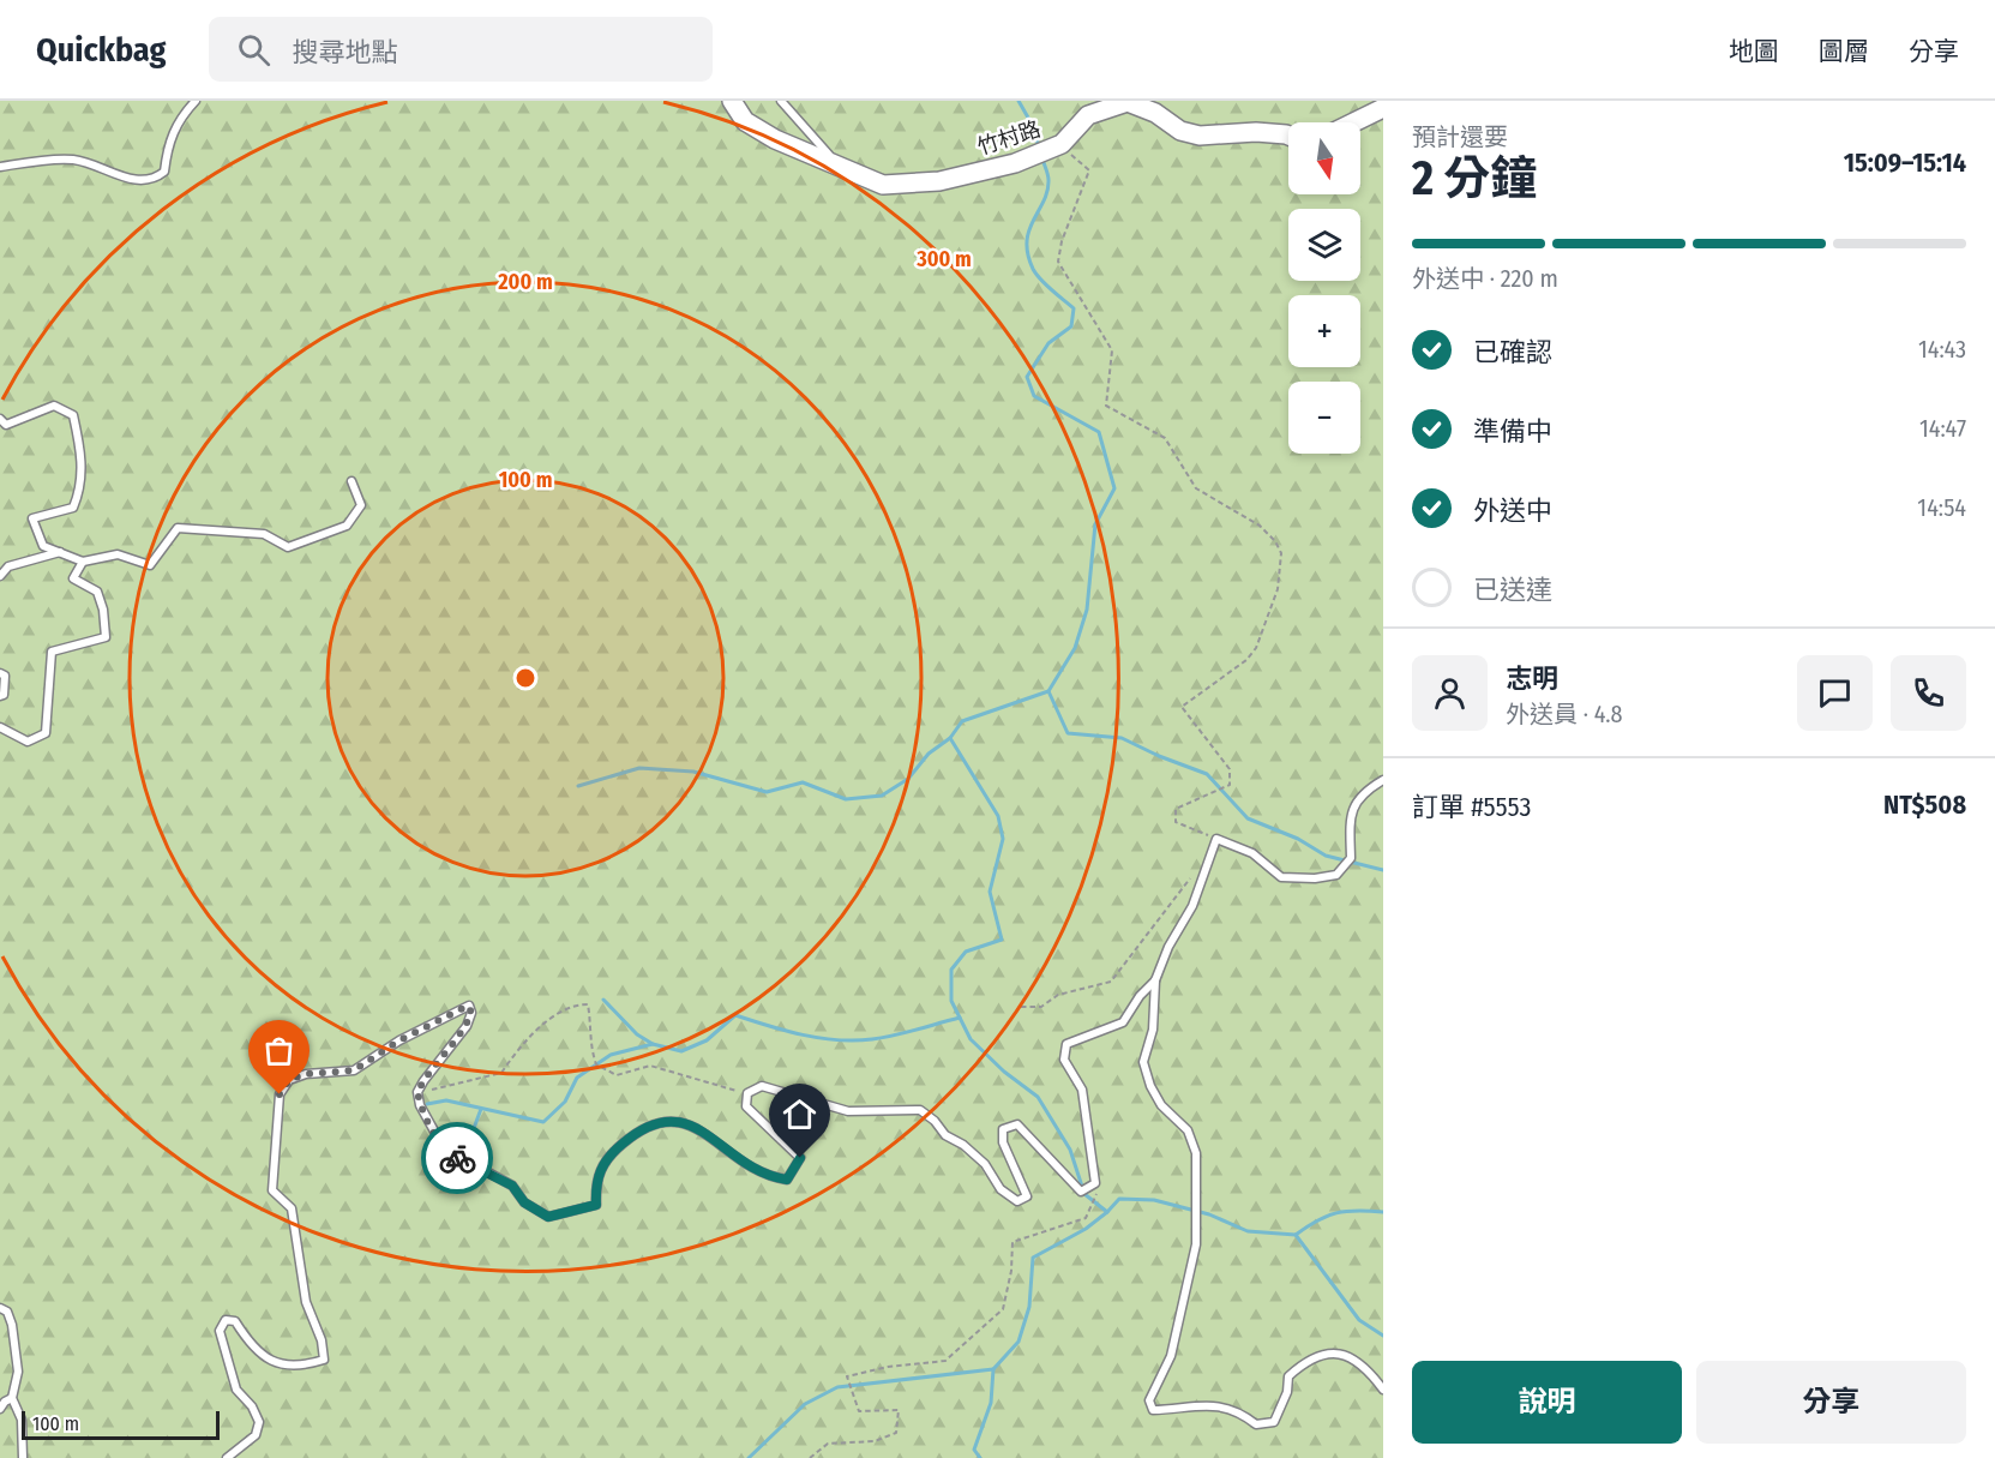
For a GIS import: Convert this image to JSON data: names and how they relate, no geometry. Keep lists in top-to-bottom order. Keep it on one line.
{"streets":{"street":["竹村路"]},"scale_bar":"100 m","north":"bottom","page":{"header":"Quickbag","search":"搜尋地點","nav":["地圖","圖層","分享"],"heading":["2 分鐘","預計還要","15:09–15:14"],"panel":["志明","外送員 · 4.8","訂單 #5553","NT$508"],"map_buttons":["+","−"],"bar":"外送中 · 220 m","list":[["已確認","14:43"],["準備中","14:47"],["外送中","14:54"],"已送達"],"buttons":["說明","分享"],"scale":"100 m"},"rings":["300 m","200 m","100 m"]}
